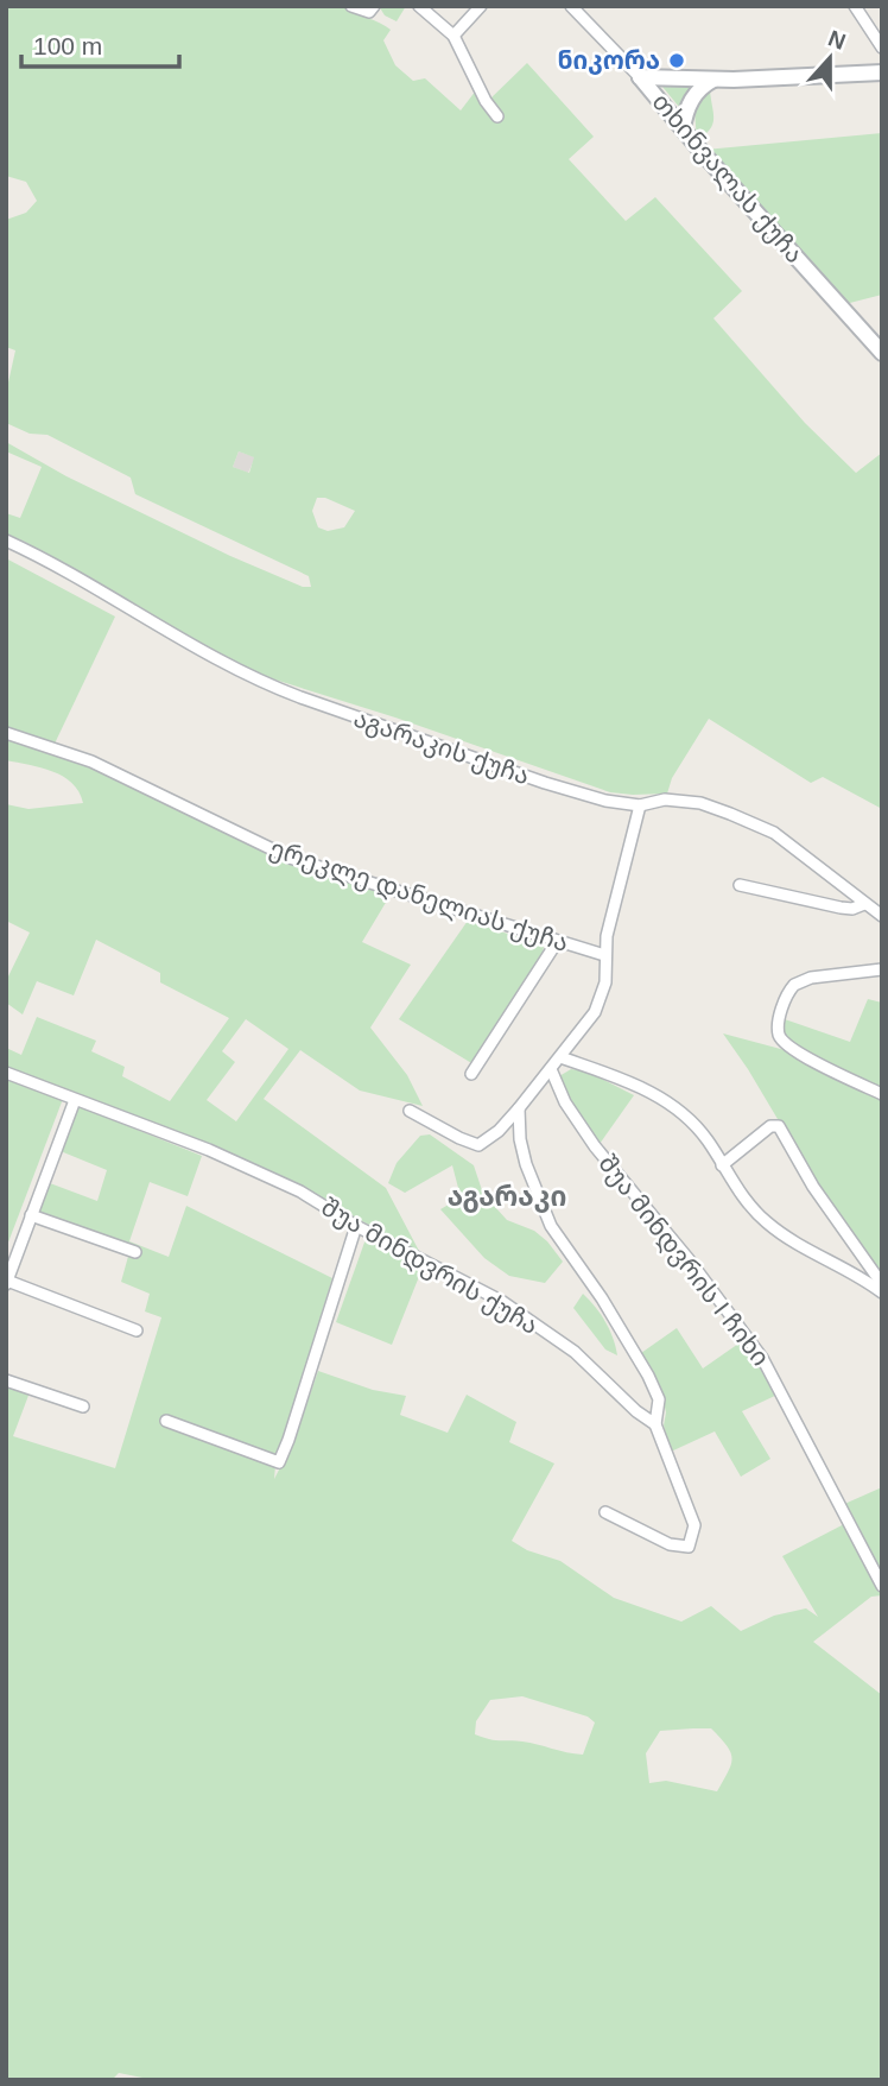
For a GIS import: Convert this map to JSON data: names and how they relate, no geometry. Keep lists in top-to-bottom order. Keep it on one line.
{"streets":{"street":["თხინვალას ქუჩა","აგარაკის ქუჩა","ერეკლე დანელიას ქუჩა","შუა მინდვრის I ჩიხი","შუა მინდვრის ქუჩა"]},"districts":["აგარაკი"],"places":["ნიკორა"],"scale_bar":"100 m","north":"top"}
